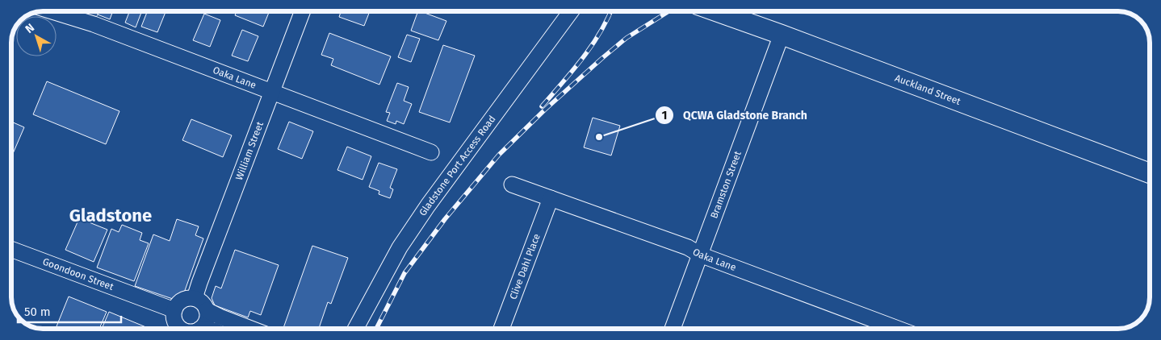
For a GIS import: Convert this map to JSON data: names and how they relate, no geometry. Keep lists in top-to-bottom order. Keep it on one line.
{"streets":{"main road":["Auckland Street"],"street":["Oaka Lane","William Street","Gladstone Port Access Road","Bramston Street","Clive Dahl Place","Goondoon Street"]},"crossings":[["Oaka Lane","William Street"],["Oaka Lane","Bramston Street"],["Oaka Lane","Clive Dahl Place"],["Auckland Street","Bramston Street"]],"districts":["Gladstone"],"places":["QCWA Gladstone Branch"],"scale_bar":"50 m","north":"top left"}
